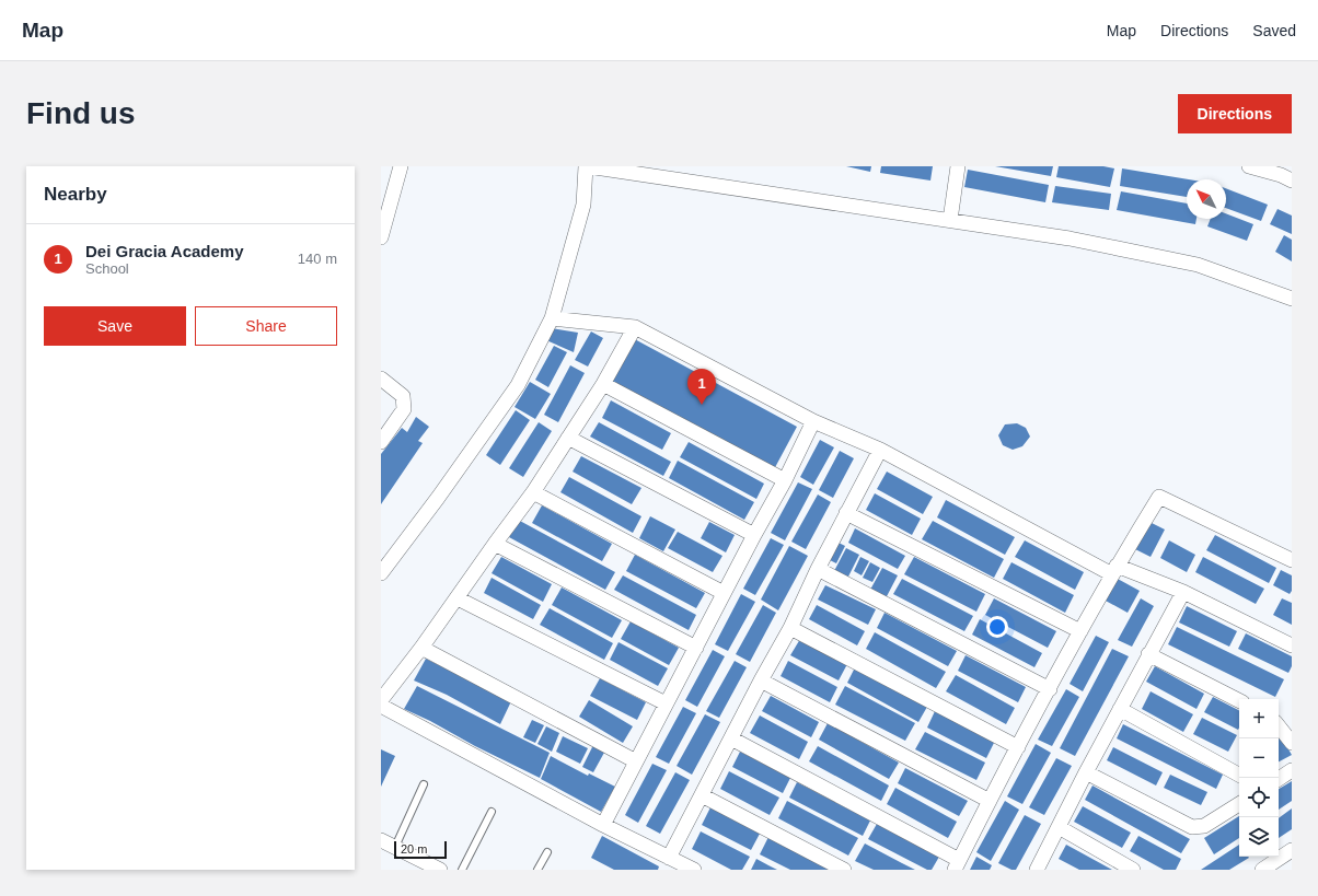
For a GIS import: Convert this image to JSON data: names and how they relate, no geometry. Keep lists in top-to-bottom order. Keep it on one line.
{"scale_bar":"20 m","north":"top left","page":{"header":"Map","nav":["Map","Directions","Saved"],"buttons":["Directions",["Save","Share"]],"title":"Find us","heading":"Nearby","list":[{"mark":"1","name":"Dei Gracia Academy","note":"School","value":"140 m"}],"pins":"1","map_buttons":["+","−"],"scale":"20 m"}}
